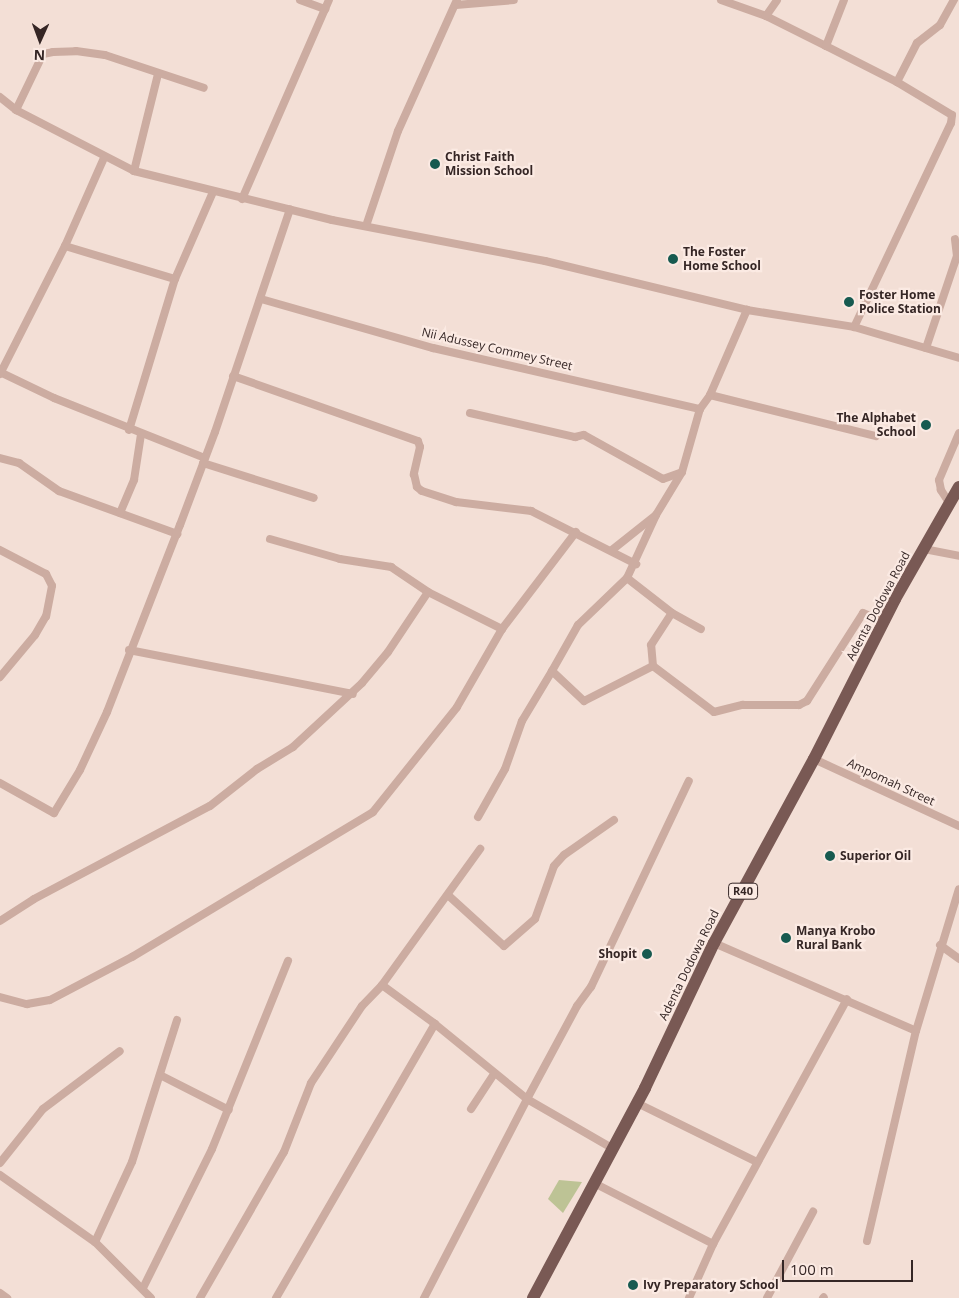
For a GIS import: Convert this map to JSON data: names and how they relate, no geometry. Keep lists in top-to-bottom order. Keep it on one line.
{"streets":{"main road":["Adenta Dodowa Road","R40"],"street":["Nii Adussey Commey Street","Ampomah Street"]},"crossings":[["Adenta Dodowa Road","Ampomah Street"]],"places":["Christ Faith Mission School","The Foster Home School","Foster Home Police Station","The Alphabet School","Superior Oil","Manya Krobo Rural Bank","Shopit","Ivy Preparatory School"],"scale_bar":"100 m","north":"bottom"}
